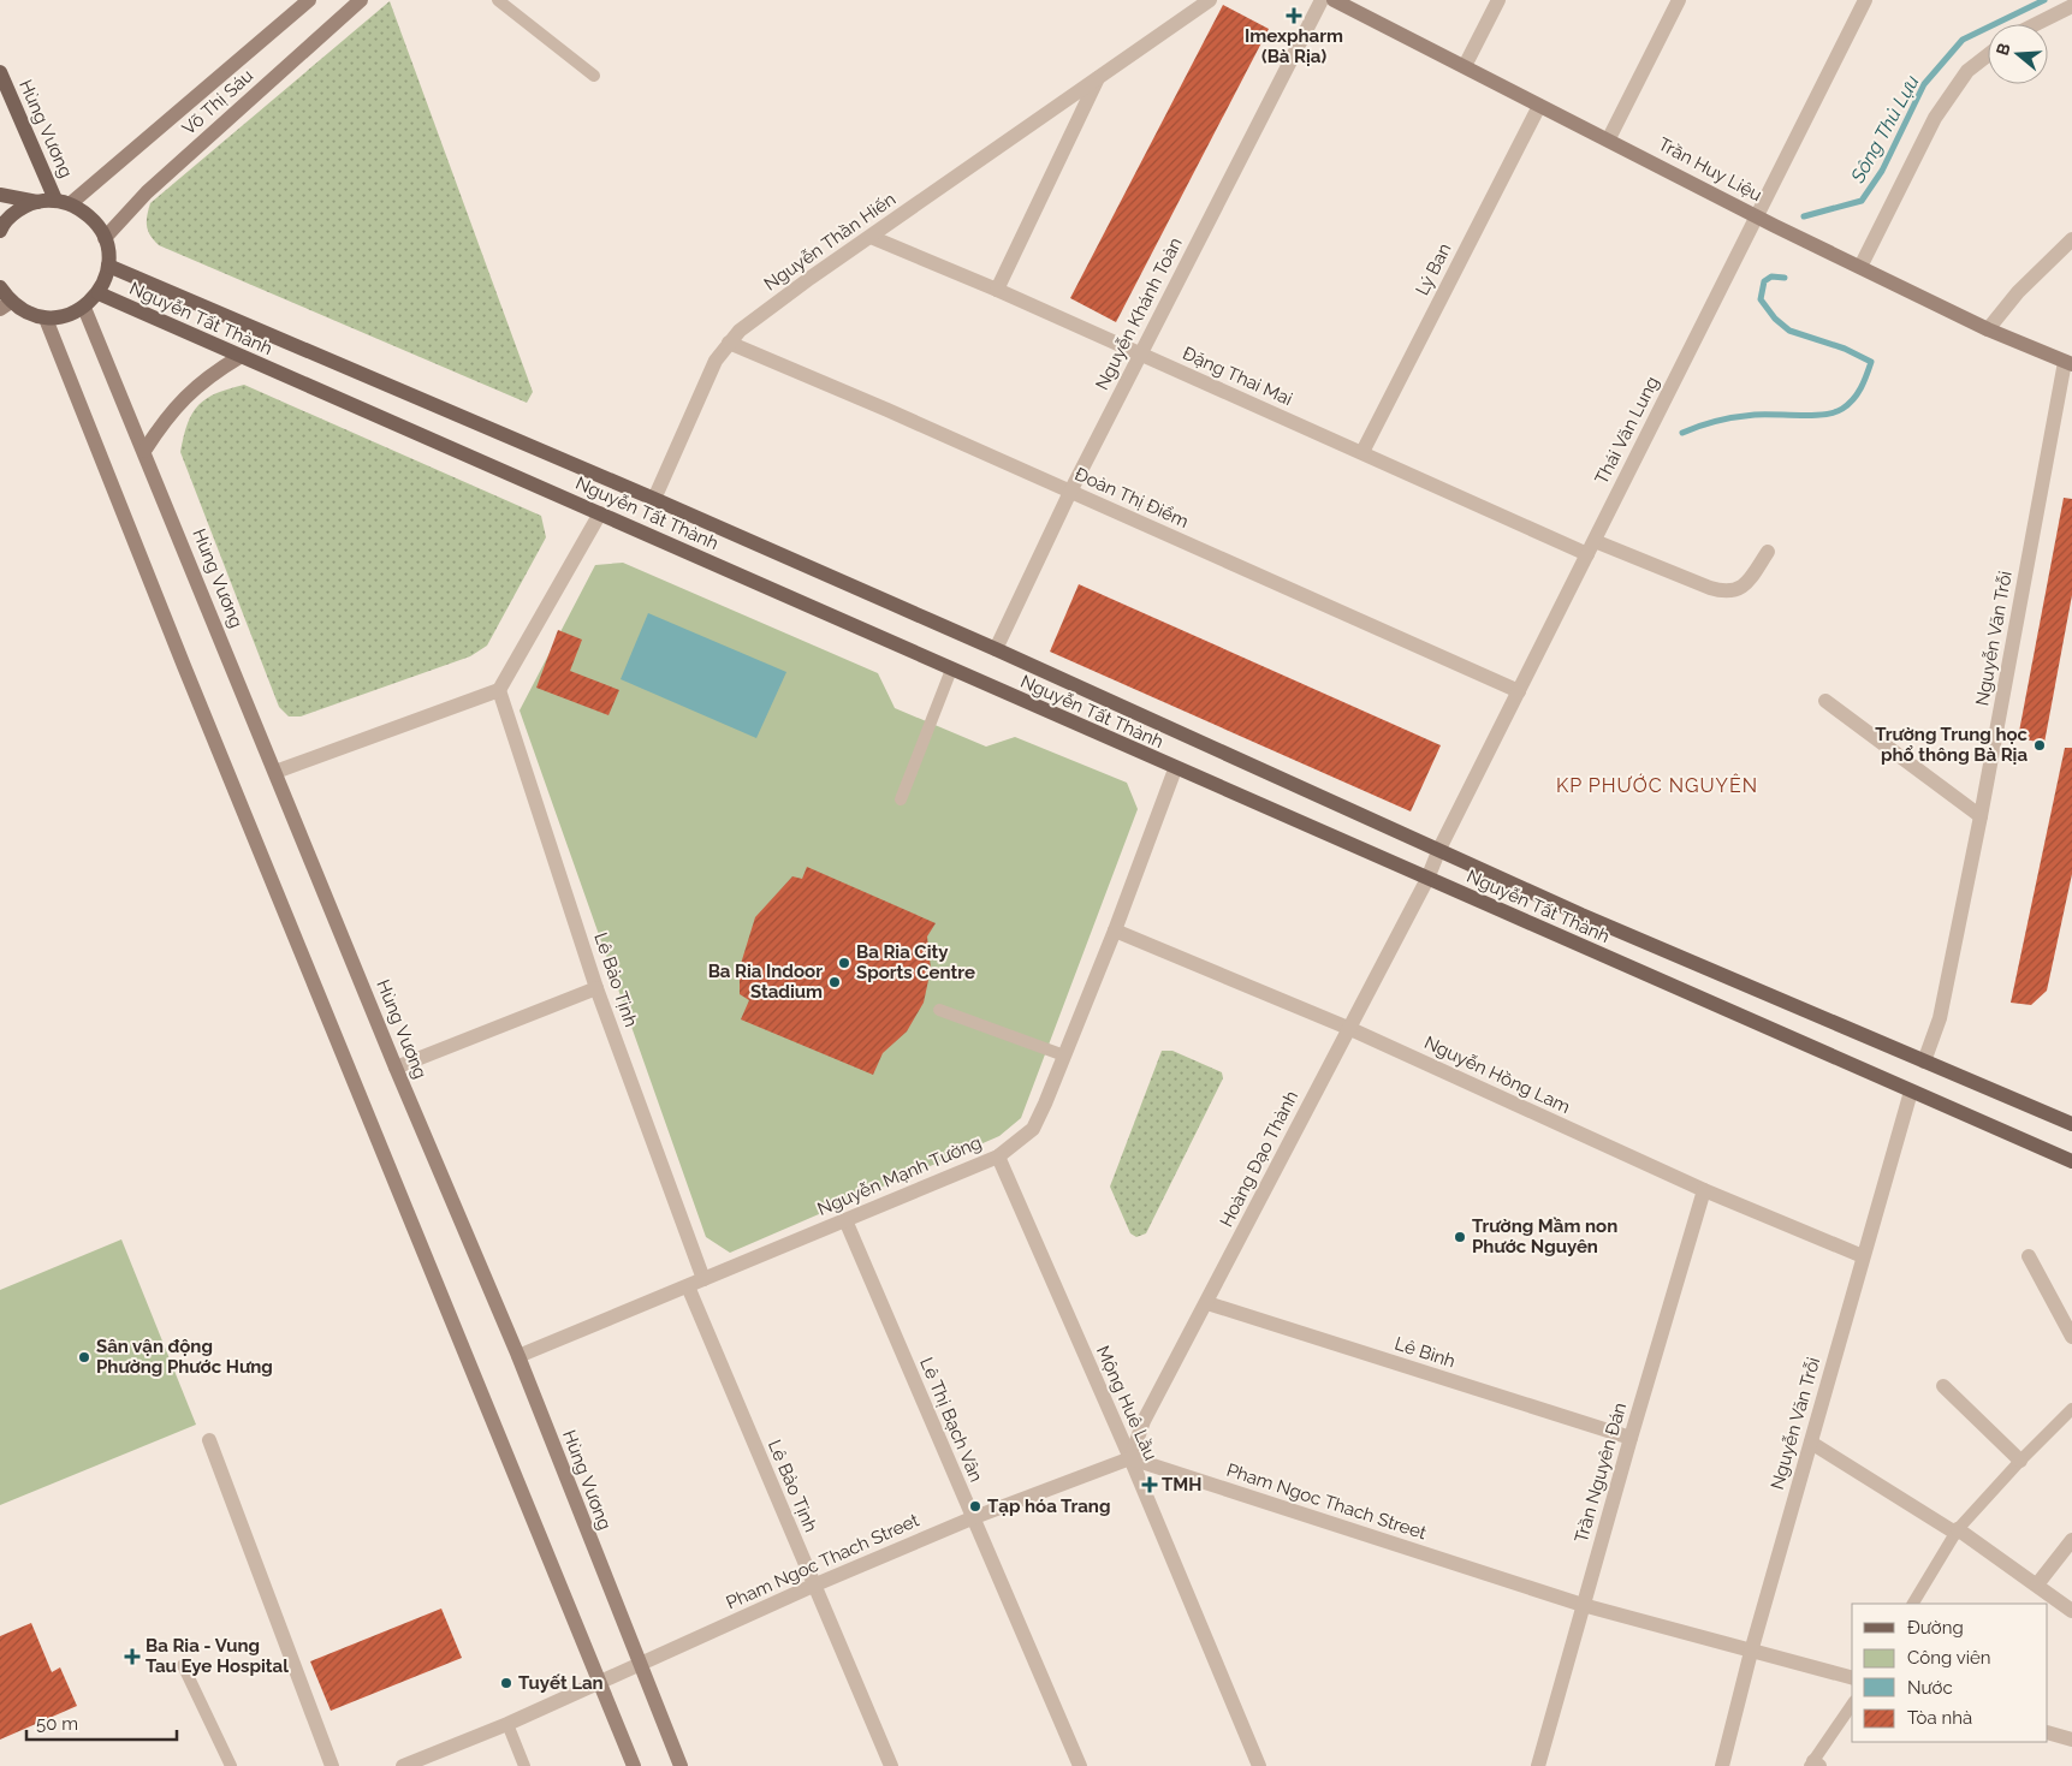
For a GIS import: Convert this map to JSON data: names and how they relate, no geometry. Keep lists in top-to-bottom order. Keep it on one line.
{"streets":{"main road":["Võ Thị Sáu","Hùng Vương","Trần Huy Liệu","Nguyễn Tất Thành"],"street":["Nguyễn Thần Hiến","Lý Ban","Nguyễn Khánh Toàn","Đặng Thai Mai","Thái Văn Lung","Đoàn Thị Điểm","Nguyễn Văn Trỗi","Lê Bảo Tịnh","Nguyễn Hồng Lam","Hoàng Đạo Thành","Nguyễn Mạnh Tường","Lê Bình","Mộng Huê Lầu","Lê Thị Bạch Vân","Trần Nguyên Đán","Pham Ngoc Thach Street"]},"crossings":[["Võ Thị Sáu","Hùng Vương"],["Hùng Vương","Nguyễn Mạnh Tường"],["Hùng Vương","Pham Ngoc Thach Street"],["Trần Huy Liệu","Lý Ban"],["Trần Huy Liệu","Thái Văn Lung"],["Trần Huy Liệu","Nguyễn Văn Trỗi"],["Nguyễn Thần Hiến","Nguyễn Tất Thành"],["Nguyễn Thần Hiến","Đặng Thai Mai"],["Nguyễn Thần Hiến","Đoàn Thị Điểm"],["Lý Ban","Đặng Thai Mai"],["Nguyễn Khánh Toàn","Nguyễn Tất Thành"],["Nguyễn Khánh Toàn","Đặng Thai Mai"],["Nguyễn Khánh Toàn","Đoàn Thị Điểm"],["Nguyễn Tất Thành","Thái Văn Lung"],["Nguyễn Tất Thành","Nguyễn Văn Trỗi"],["Nguyễn Tất Thành","Hoàng Đạo Thành"],["Nguyễn Tất Thành","Nguyễn Mạnh Tường"],["Đặng Thai Mai","Thái Văn Lung"],["Thái Văn Lung","Đoàn Thị Điểm"],["Thái Văn Lung","Hoàng Đạo Thành"],["Nguyễn Văn Trỗi","Nguyễn Hồng Lam"],["Nguyễn Văn Trỗi","Pham Ngoc Thach Street"],["Lê Bảo Tịnh","Nguyễn Mạnh Tường"],["Lê Bảo Tịnh","Pham Ngoc Thach Street"],["Nguyễn Hồng Lam","Hoàng Đạo Thành"],["Nguyễn Hồng Lam","Nguyễn Mạnh Tường"],["Nguyễn Hồng Lam","Trần Nguyên Đán"],["Hoàng Đạo Thành","Lê Bình"],["Hoàng Đạo Thành","Mộng Huê Lầu"],["Hoàng Đạo Thành","Pham Ngoc Thach Street"],["Nguyễn Mạnh Tường","Mộng Huê Lầu"],["Nguyễn Mạnh Tường","Lê Thị Bạch Vân"],["Lê Bình","Trần Nguyên Đán"],["Mộng Huê Lầu","Pham Ngoc Thach Street"],["Lê Thị Bạch Vân","Pham Ngoc Thach Street"],["Trần Nguyên Đán","Pham Ngoc Thach Street"]],"districts":["KP PHƯỚC NGUYÊN"],"water":["Sông Thủ Lựu"],"places":{"health":["Imexpharm (Bà Rịa)","TMH","Ba Ria - Vung Tau Eye Hospital"],"other":["Trường Trung học phổ thông Bà Rịa","Ba Ria City Sports Centre","Ba Ria Indoor Stadium","Trường Mầm non Phước Nguyên","Sân vận động Phường Phước Hưng","Tạp hóa Trang","Tuyết Lan"]},"legend":["Đường","Công viên","Nước","Tòa nhà"],"scale_bar":"50 m","north":"left"}
